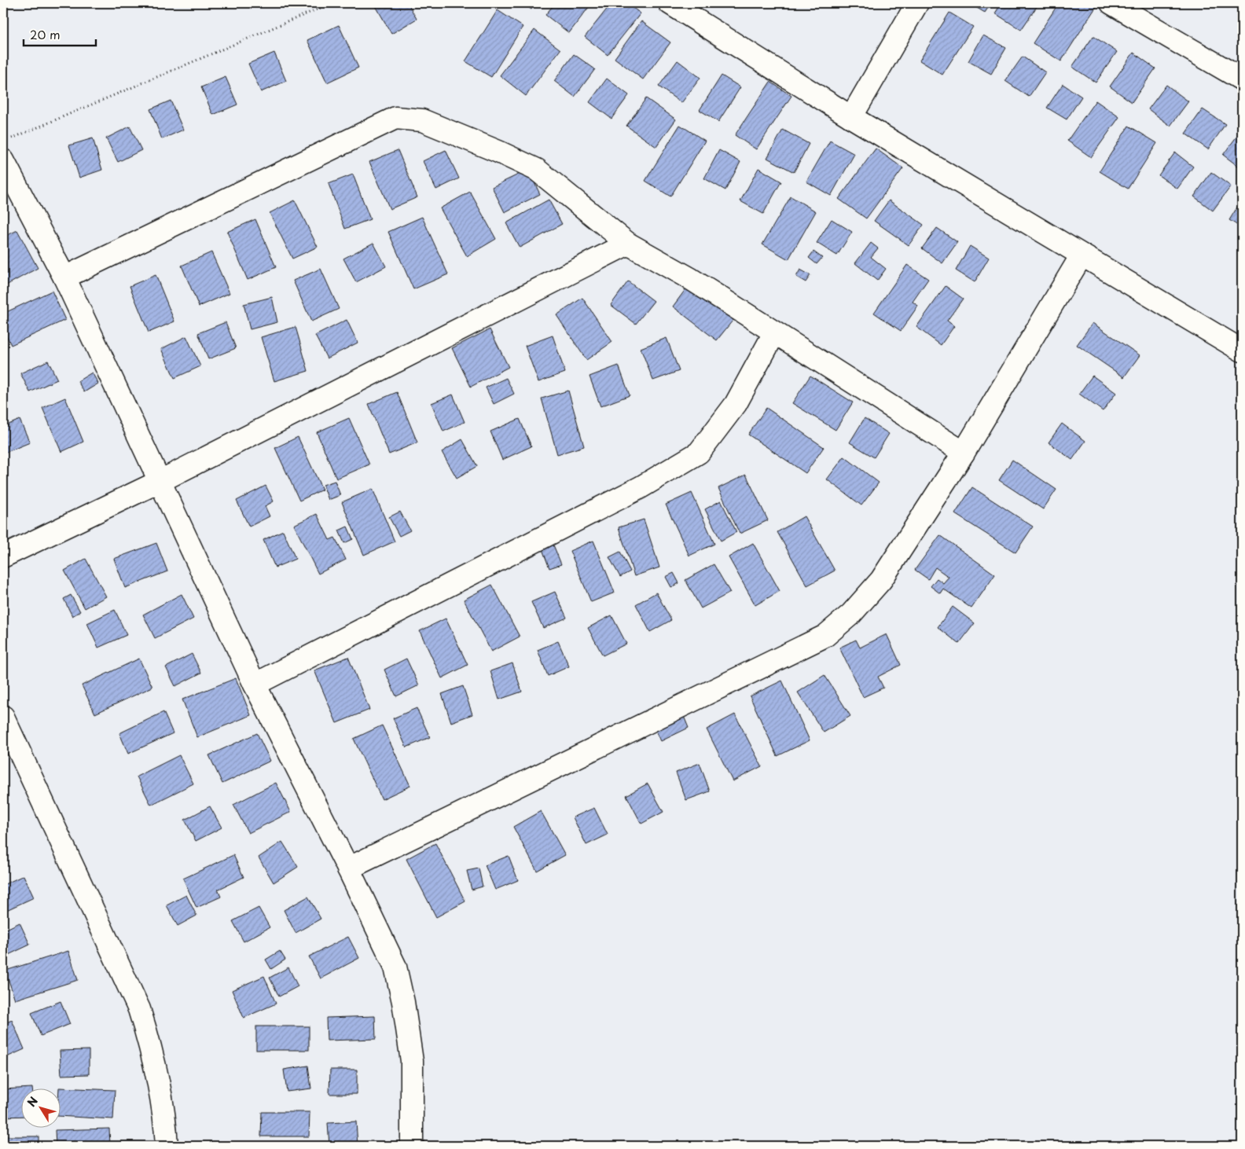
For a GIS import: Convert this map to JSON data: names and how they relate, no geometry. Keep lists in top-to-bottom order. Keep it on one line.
{"scale_bar":"20 m","north":"top left"}
